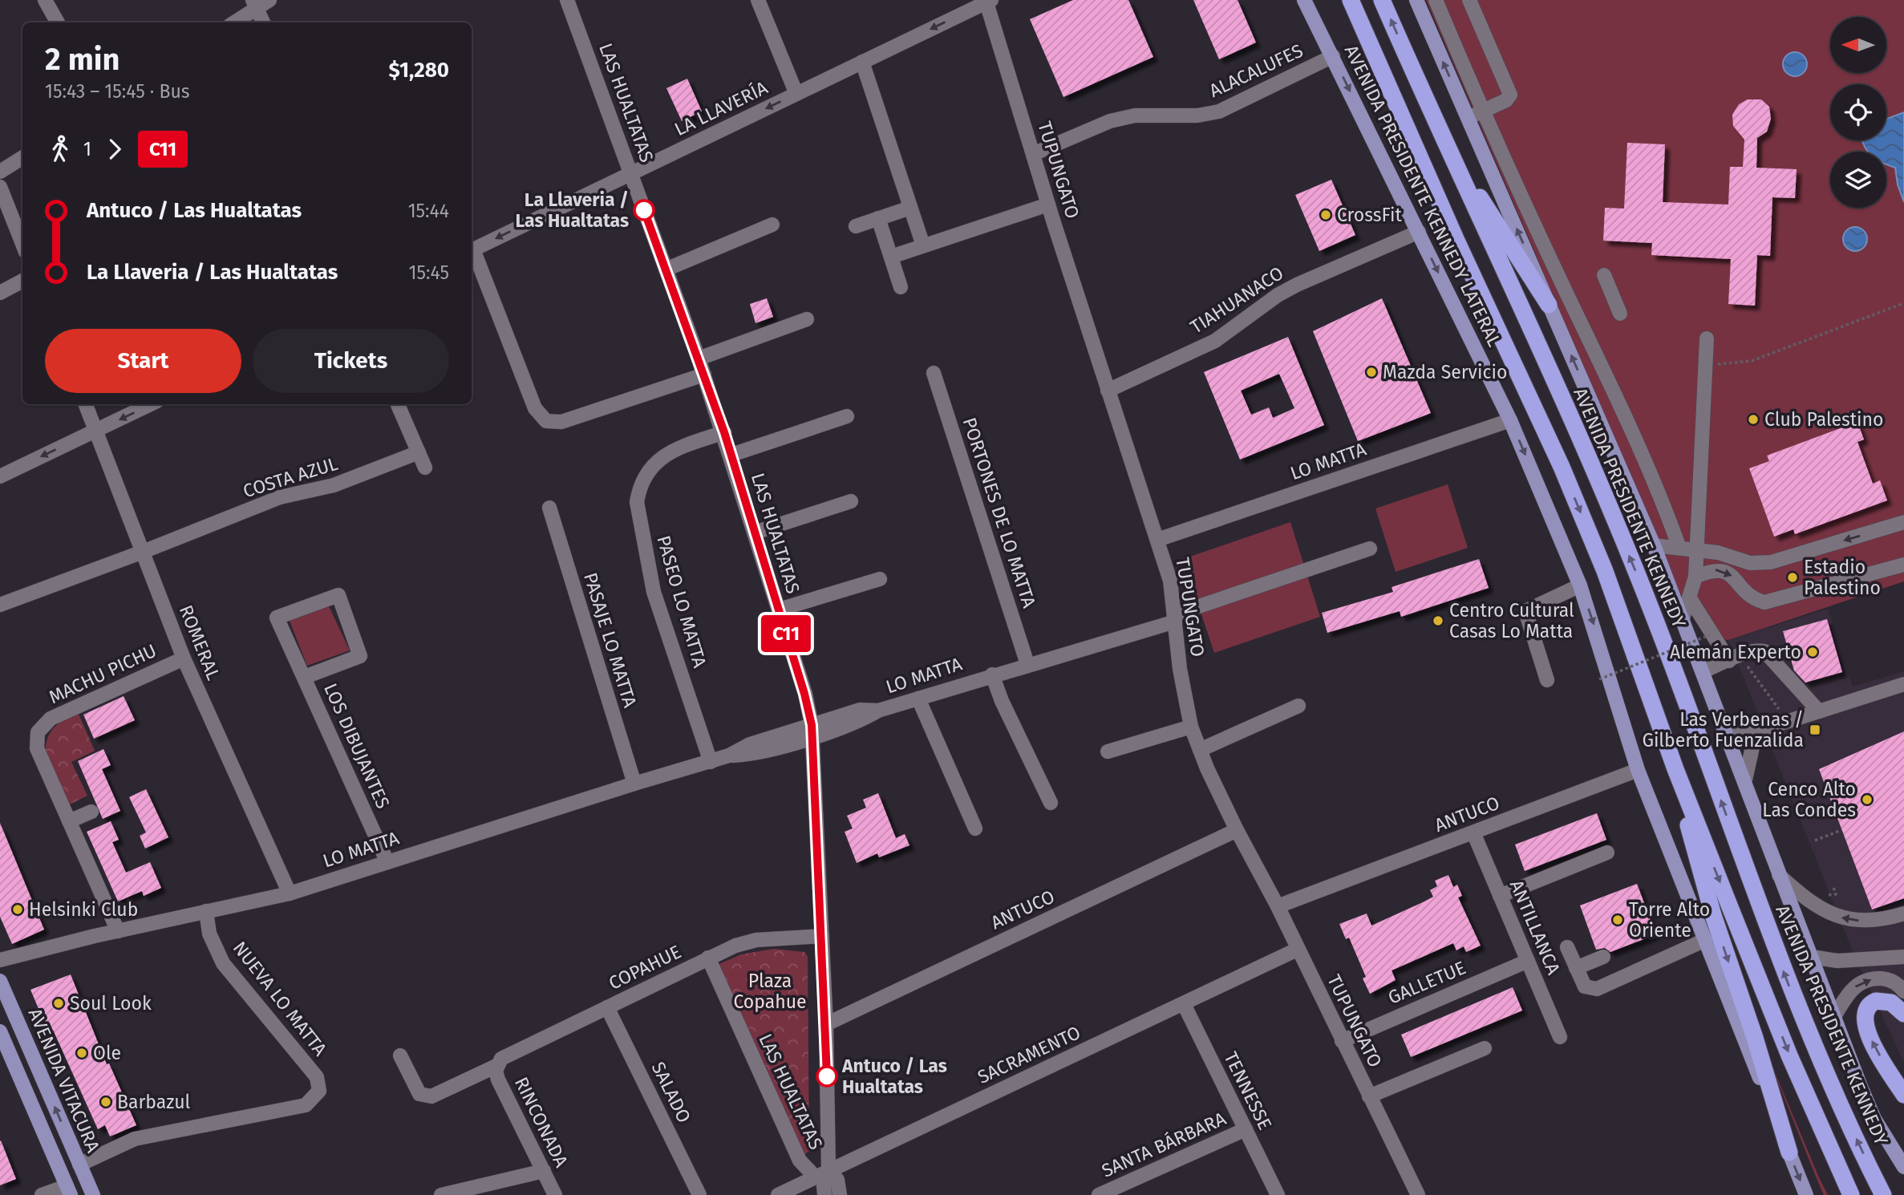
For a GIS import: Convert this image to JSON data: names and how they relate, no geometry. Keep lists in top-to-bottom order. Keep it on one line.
{"streets":{"highway":["AVENIDA PRESIDENTE KENNEDY"],"main road":["AVENIDA PRESIDENTE KENNEDY LATERAL","AVENIDA VITACURA"],"street":["ALACALUFES","LAS HUALTATAS","LA LLAVERÍA","TUPUNGATO","TIAHUANACO","LO MATTA","COSTA AZUL","PORTONES DE LO MATTA","PASEO LO MATTA","PASAJE LO MATTA","ROMERAL","MACHU PICHU","LOS DIBUJANTES","ANTUCO","ANTILLANCA","COPAHUE","GALLETUE","NUEVA LO MATTA","SACRAMENTO","TENNESSE","SALADO","RINCONADA","SANTA BÁRBARA"]},"crossings":[["ALACALUFES","TUPUNGATO"],["ALACALUFES","AVENIDA PRESIDENTE KENNEDY LATERAL"],["LAS HUALTATAS","LA LLAVERÍA"],["LAS HUALTATAS","LO MATTA"],["LAS HUALTATAS","PASEO LO MATTA"],["LAS HUALTATAS","ANTUCO"],["LAS HUALTATAS","COPAHUE"],["LAS HUALTATAS","SACRAMENTO"],["LA LLAVERÍA","TUPUNGATO"],["TUPUNGATO","TIAHUANACO"],["TUPUNGATO","LO MATTA"],["TUPUNGATO","ANTUCO"],["TUPUNGATO","GALLETUE"],["TUPUNGATO","SACRAMENTO"],["AVENIDA PRESIDENTE KENNEDY LATERAL","TIAHUANACO"],["AVENIDA PRESIDENTE KENNEDY LATERAL","LO MATTA"],["AVENIDA PRESIDENTE KENNEDY LATERAL","ANTUCO"],["LO MATTA","PORTONES DE LO MATTA"],["LO MATTA","PASEO LO MATTA"],["LO MATTA","PASAJE LO MATTA"],["LO MATTA","ROMERAL"],["LO MATTA","MACHU PICHU"],["LO MATTA","LOS DIBUJANTES"],["LO MATTA","NUEVA LO MATTA"],["COSTA AZUL","ROMERAL"],["ROMERAL","MACHU PICHU"],["ANTUCO","ANTILLANCA"],["ANTILLANCA","GALLETUE"],["COPAHUE","SALADO"],["COPAHUE","RINCONADA"],["NUEVA LO MATTA","AVENIDA VITACURA"],["SACRAMENTO","TENNESSE"],["TENNESSE","SANTA BÁRBARA"]],"one_way":["LA LLAVERÍA"],"parks":["Plaza Copahue"],"places":{"other":["La Llaveria / Las Hualtatas","CrossFit","Mazda Servicio","Club Palestino","Estadio Palestino","Centro Cultural Casas Lo Matta","Alemán Experto","Cenco Alto Las Condes","Helsinki Club","Torre Alto Oriente","Soul Look","Ole","Antuco / Las Hualtatas","Barbazul"],"transit":["Las Verbenas / Gilberto Fuenzalida"]},"lines":["bus line C11"],"north":"left","page":{"on_map":"C11","heading":["2 min","15:43 – 15:45 · Bus","$1,280"],"legs":["1","C11"],"list":[{"name":"Antuco / Las Hualtatas","value":"15:44"},{"name":"La Llaveria / Las Hualtatas","value":"15:45"}],"buttons":["Start","Tickets"]}}
